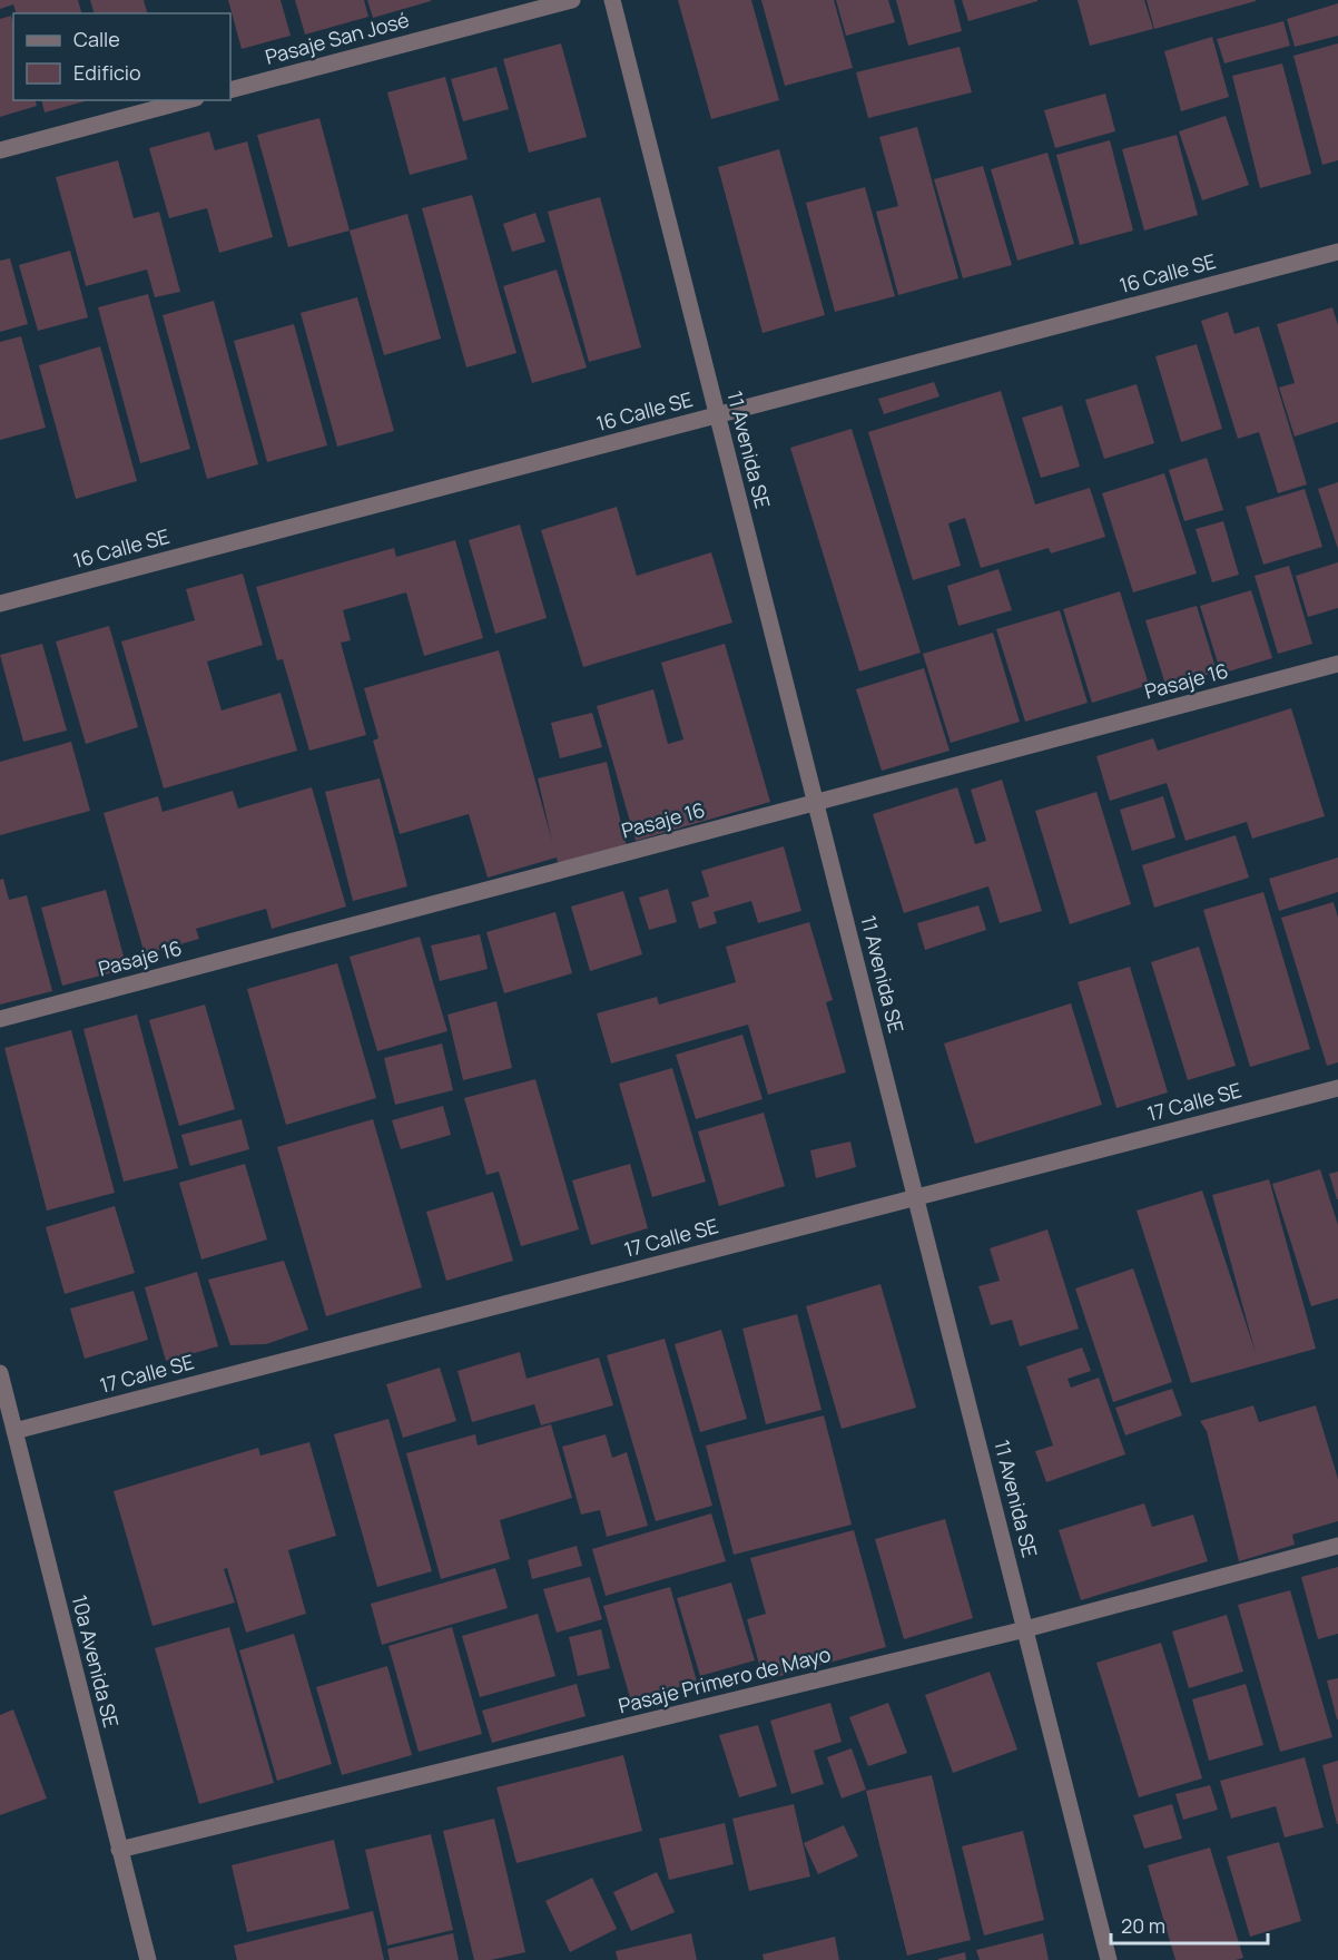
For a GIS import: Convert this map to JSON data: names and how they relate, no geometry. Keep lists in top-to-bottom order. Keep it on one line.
{"streets":{"street":["Pasaje San José","16 Calle SE","11 Avenida SE","Pasaje 16","17 Calle SE","10a Avenida SE","Pasaje Primero de Mayo"]},"crossings":[["16 Calle SE","11 Avenida SE"],["11 Avenida SE","Pasaje 16"],["11 Avenida SE","17 Calle SE"],["11 Avenida SE","Pasaje Primero de Mayo"],["17 Calle SE","10a Avenida SE"],["10a Avenida SE","Pasaje Primero de Mayo"]],"legend":["Calle","Edificio"],"scale_bar":"20 m"}
